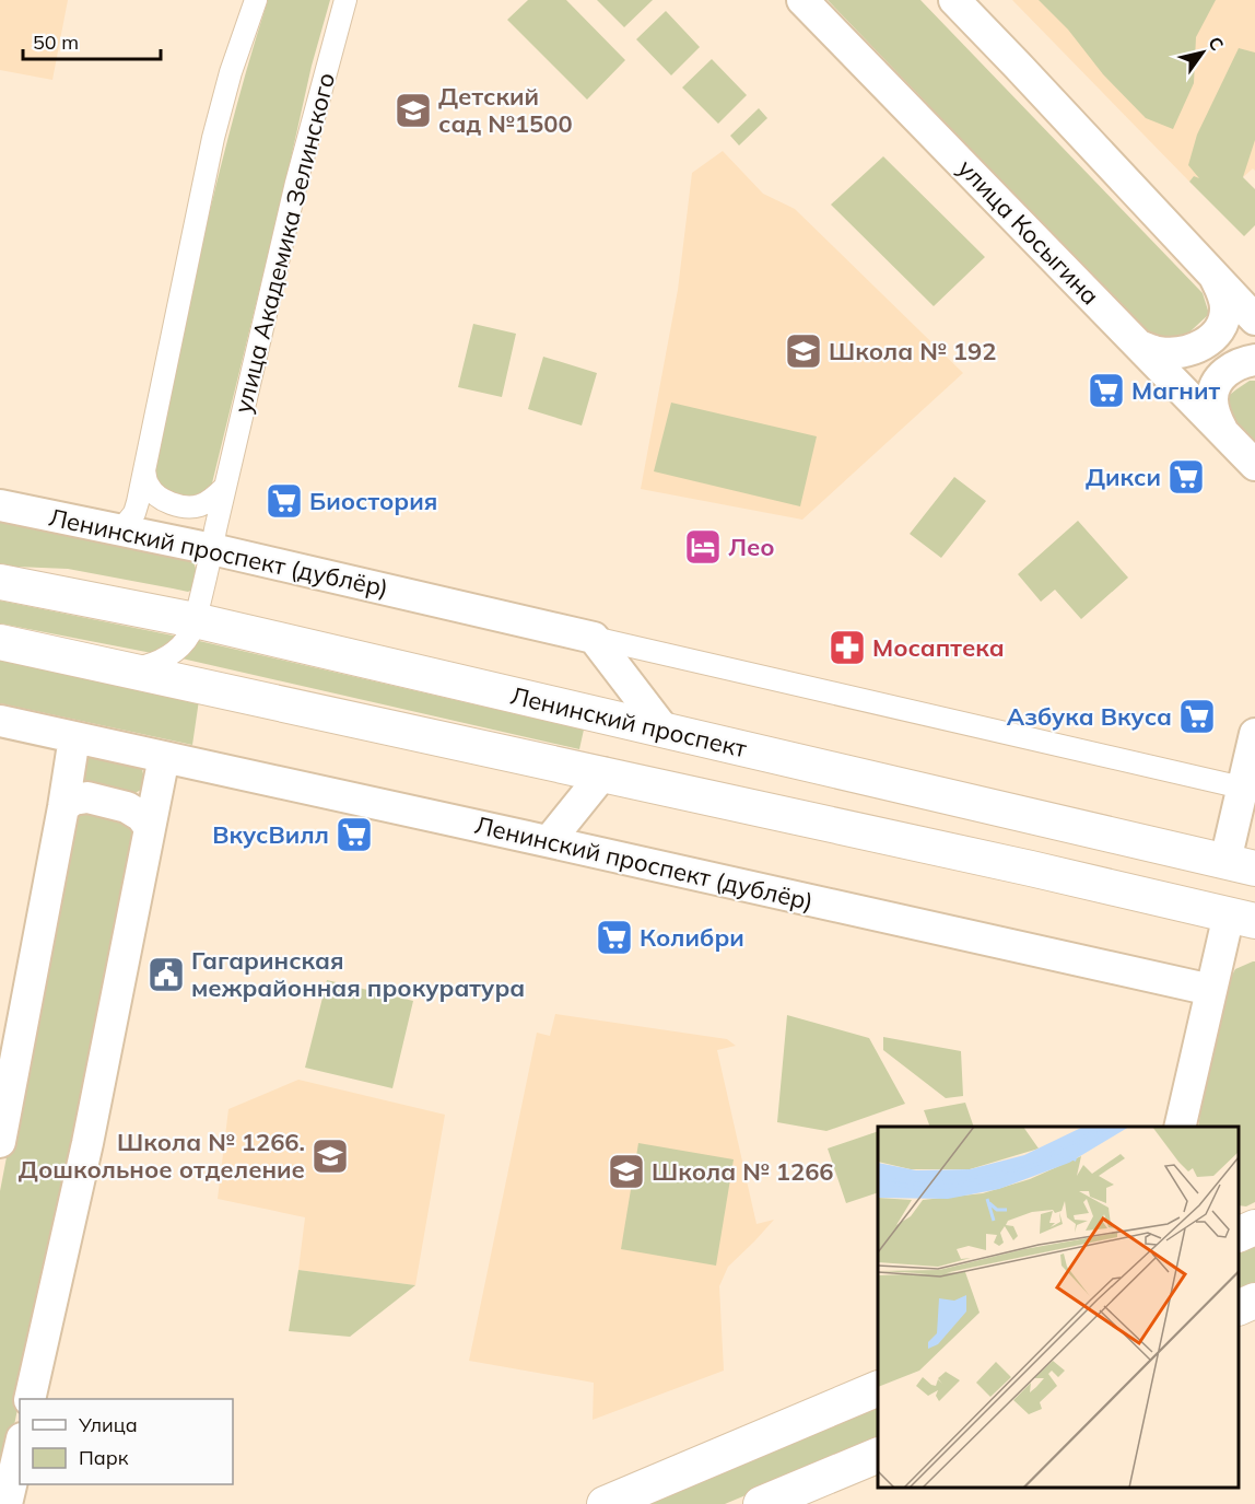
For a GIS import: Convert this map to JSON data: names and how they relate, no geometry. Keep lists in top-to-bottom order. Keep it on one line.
{"streets":{"main road":["Ленинский проспект"],"street":["улица Косыгина","улица Академика Зелинского","Ленинский проспект (дублёр)"]},"crossings":[["улица Академика Зелинского","Ленинский проспект (дублёр)"],["улица Академика Зелинского","Ленинский проспект"]],"places":{"school or university":["Детский сад №1500","Школа № 192","Школа № 1266. Дошкольное отделение","Школа № 1266"],"supermarket":["Магнит","Дикси","Биостория","Азбука Вкуса","ВкусВилл","Колибри"],"hotel":["Лео"],"pharmacy":["Мосаптека"],"public building":["Гагаринская межрайонная прокуратура"]},"legend":["Улица","Парк"],"scale_bar":"50 m","north":"top right"}
